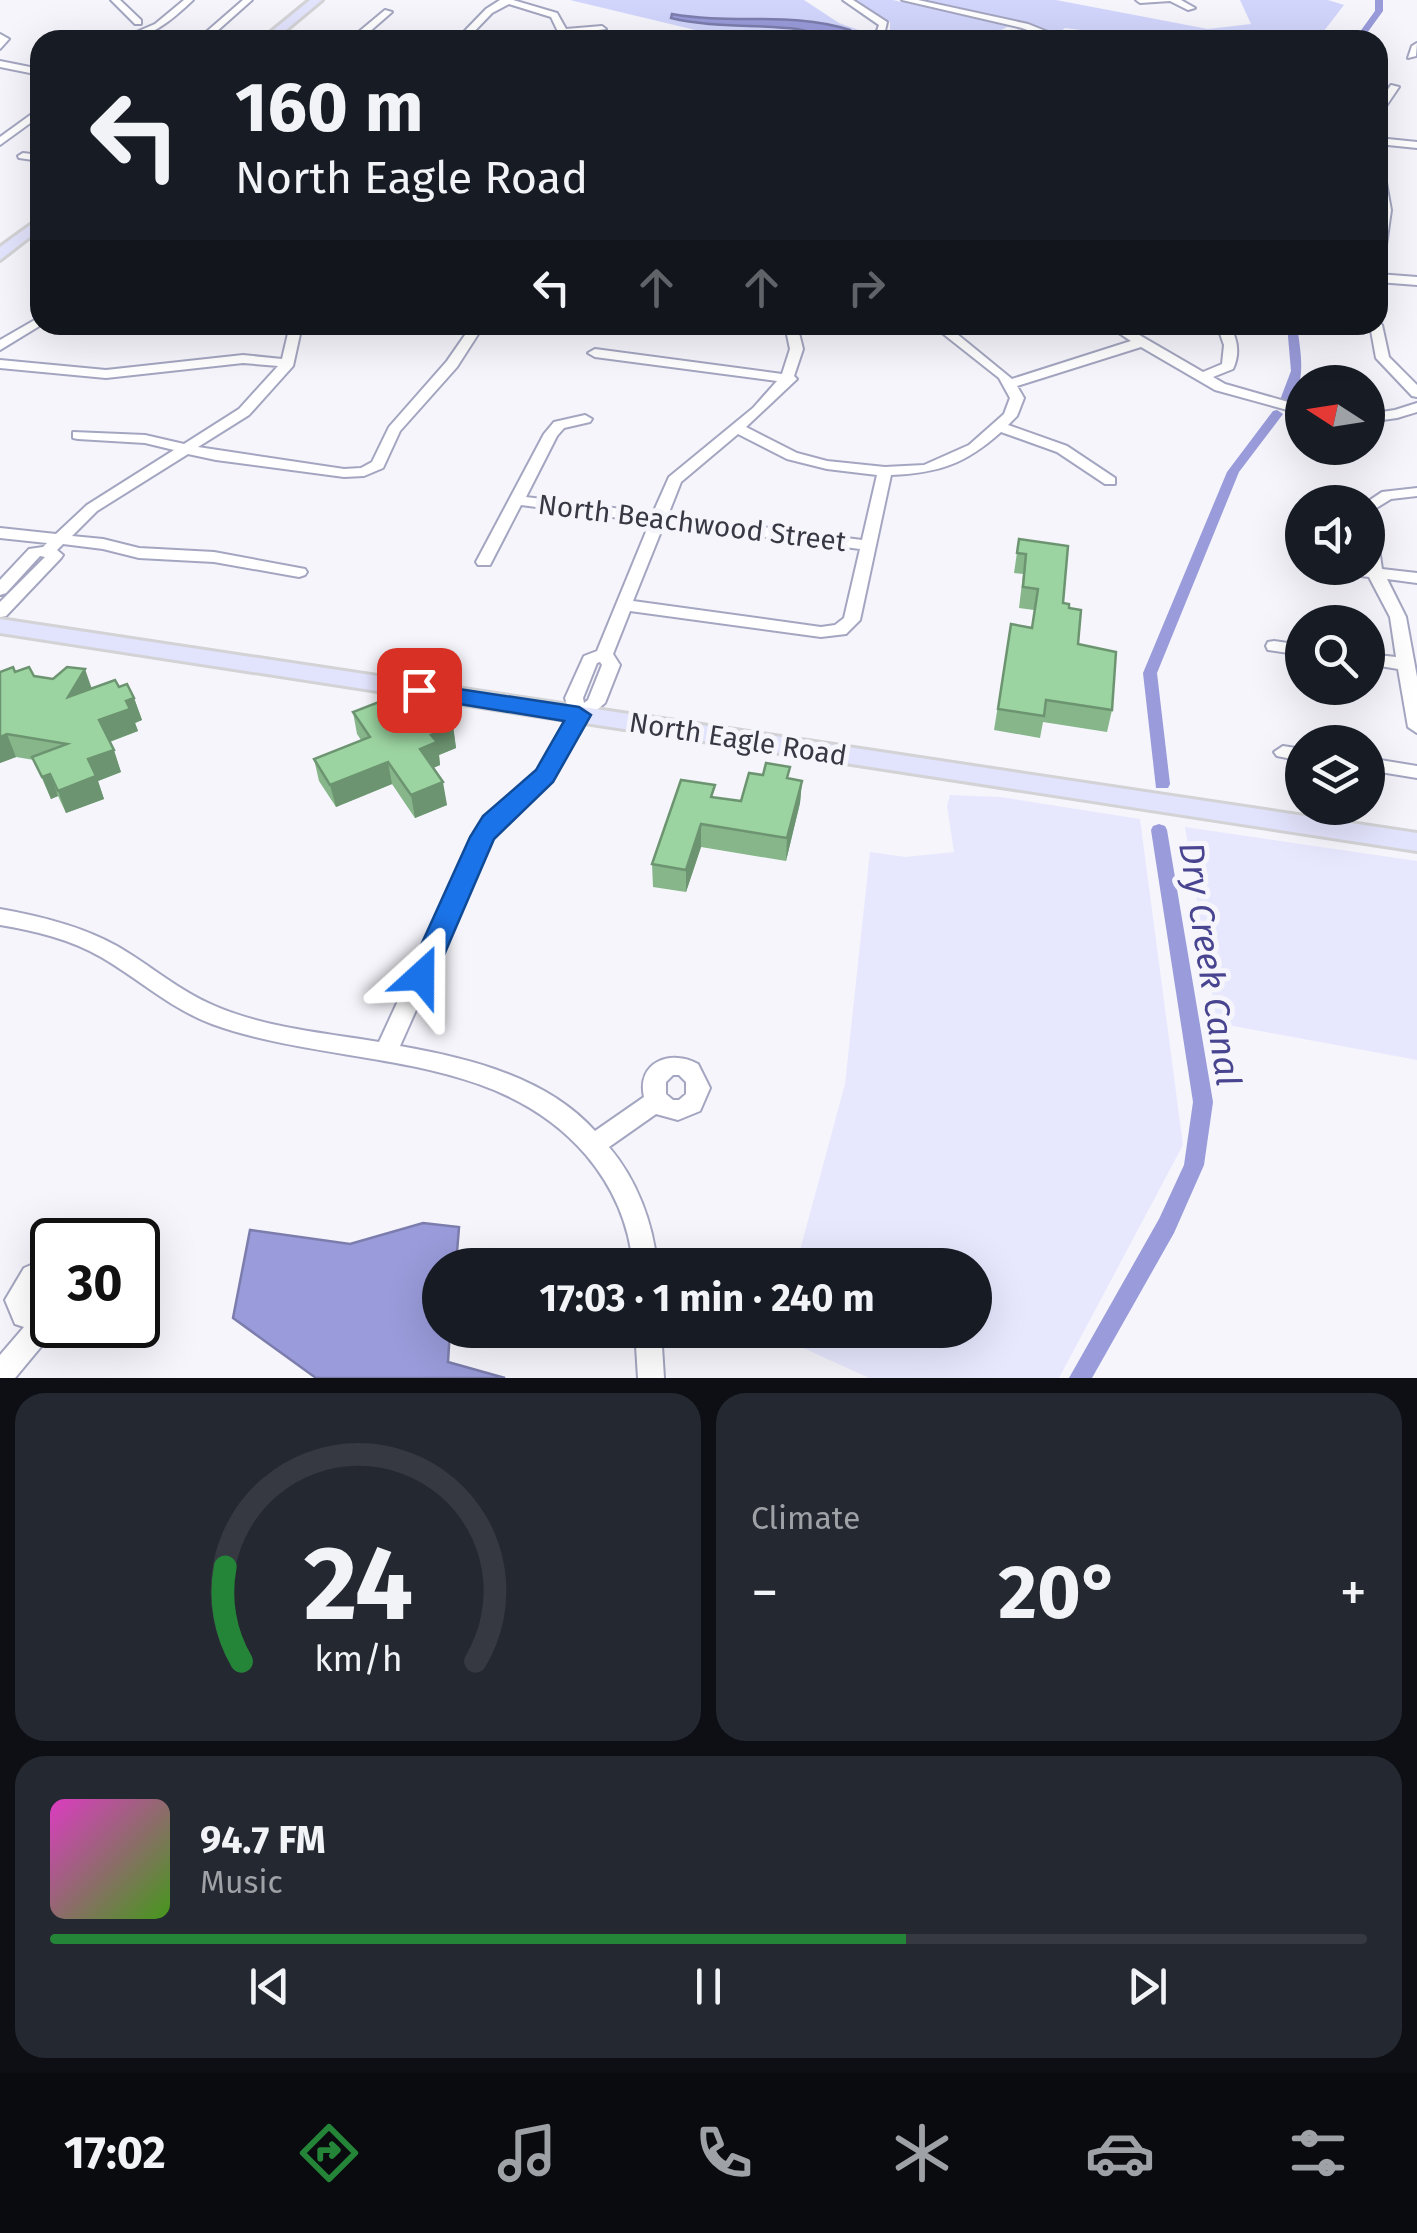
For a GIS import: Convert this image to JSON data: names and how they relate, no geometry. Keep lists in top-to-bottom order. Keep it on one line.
{"streets":{"main road":["North Eagle Road"],"street":["North Beachwood Street"]},"water":["Dry Creek Canal"],"north":"left","page":{"turn":["160 m","North Eagle Road"],"limit":"30","trip":"17:03 · 1 min · 240 m","tile":"Climate","heat":["−","20°","+"],"song":["94.7 FM","Music"],"tabs":"17:02","gauge":["24","km/h"]}}
